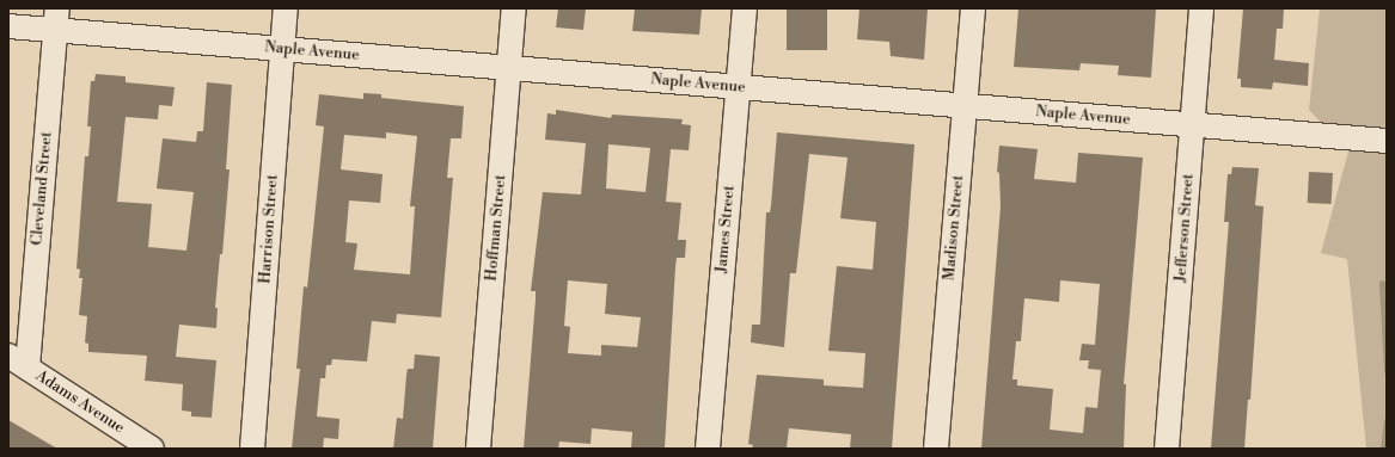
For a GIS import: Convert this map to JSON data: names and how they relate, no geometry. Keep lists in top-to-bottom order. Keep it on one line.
{"streets":{"street":["Naple Avenue","Cleveland Street","Hoffman Street","Madison Street","Jefferson Street","Harrison Street","James Street","Adams Avenue"]},"crossings":[["Naple Avenue","Cleveland Street"],["Naple Avenue","Hoffman Street"],["Naple Avenue","Madison Street"],["Naple Avenue","Jefferson Street"],["Naple Avenue","Harrison Street"],["Naple Avenue","James Street"],["Cleveland Street","Adams Avenue"]]}
